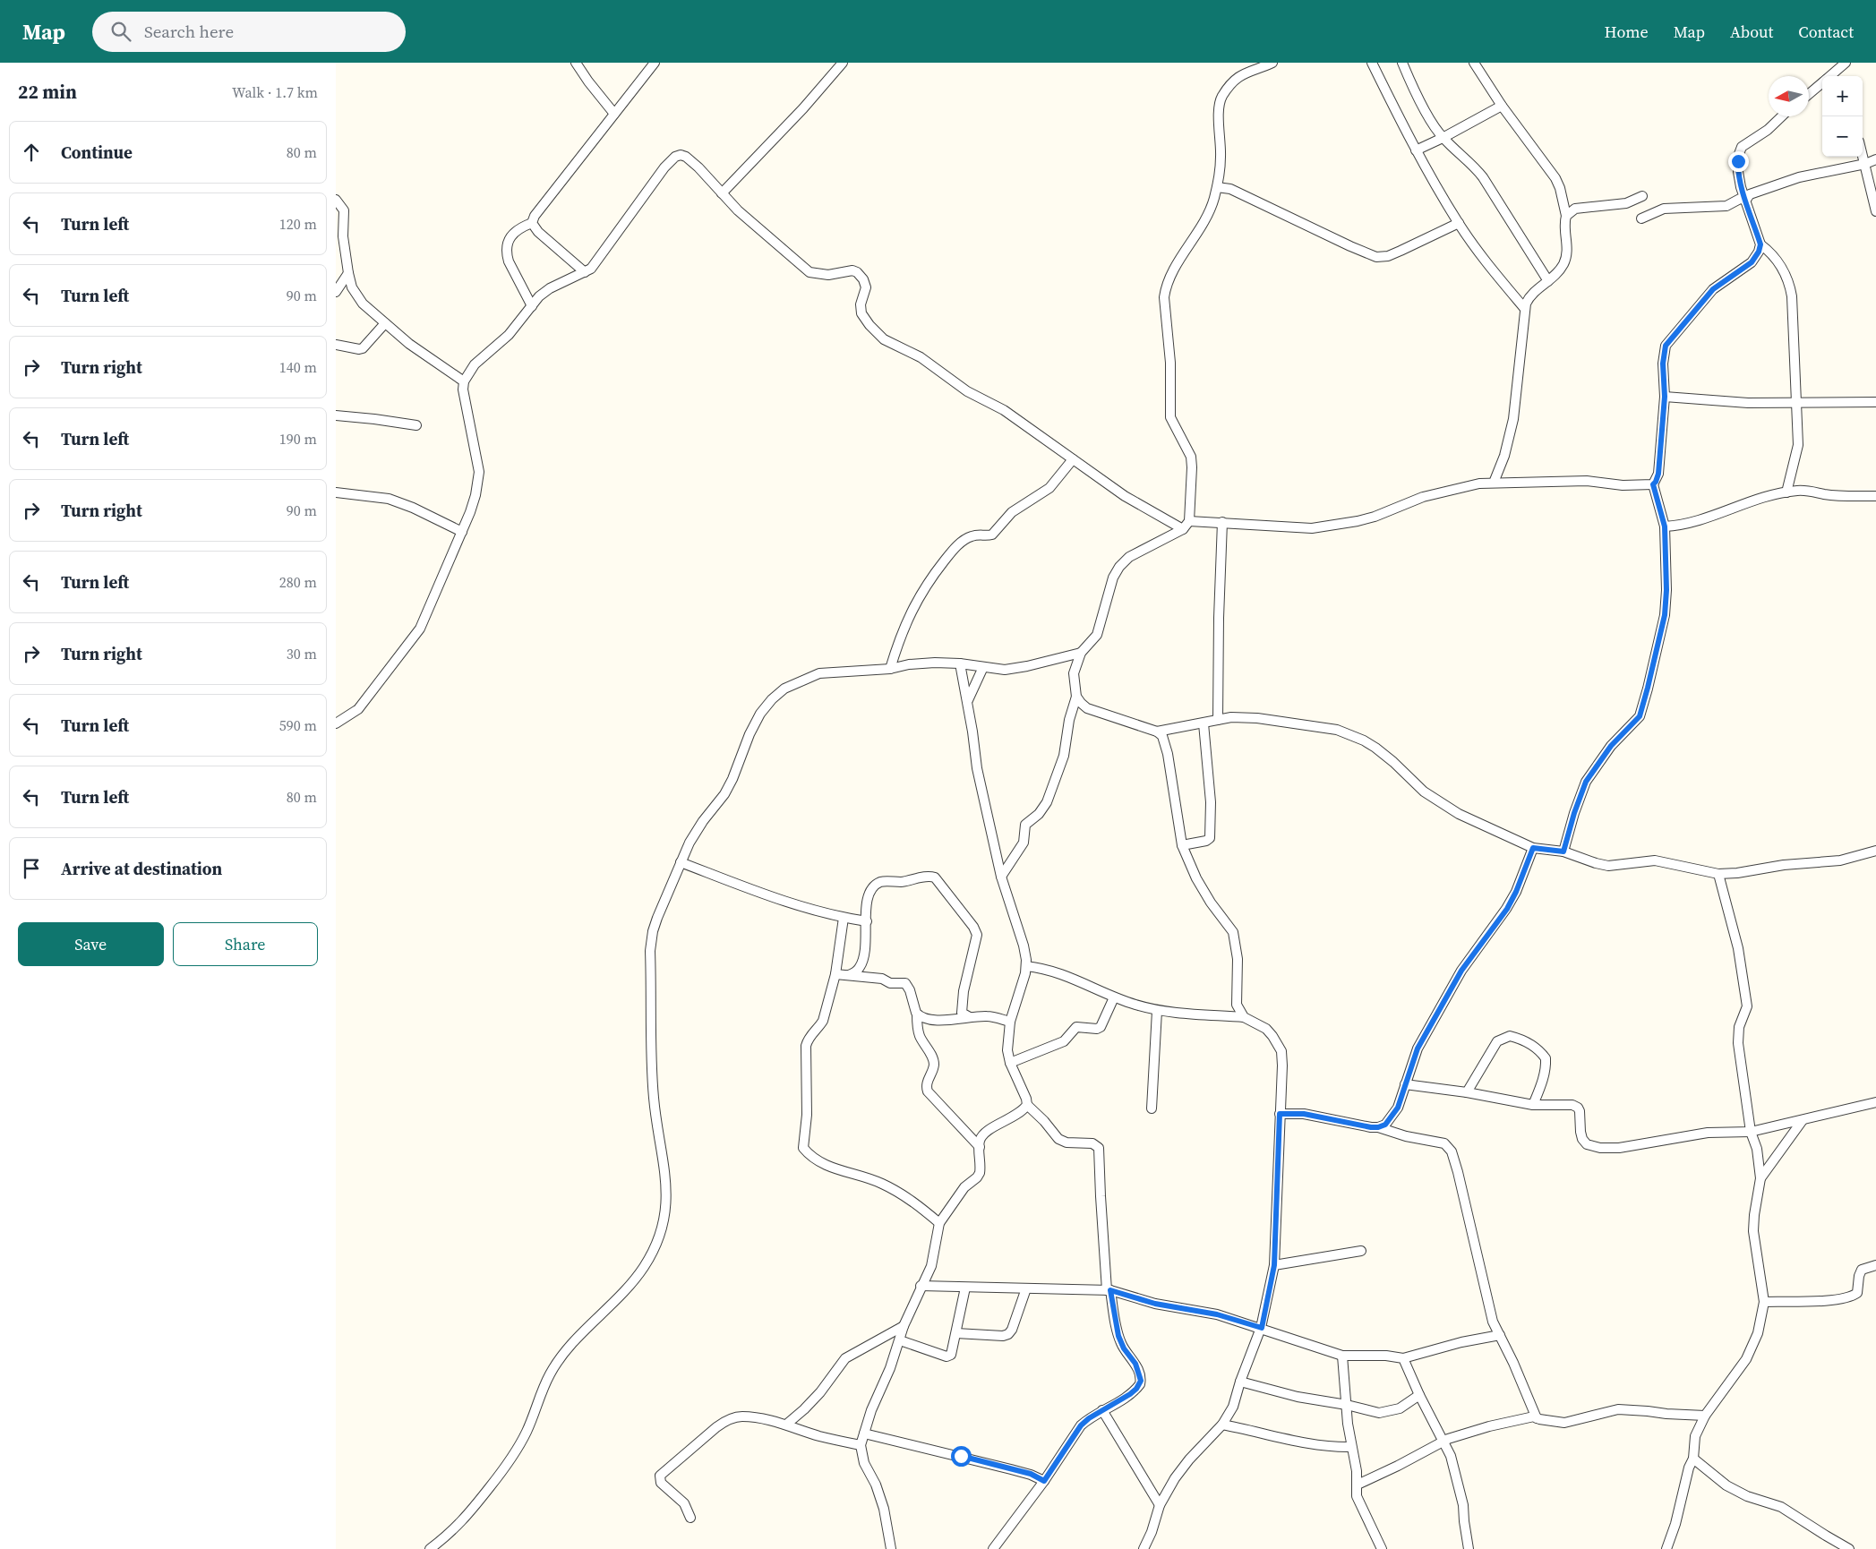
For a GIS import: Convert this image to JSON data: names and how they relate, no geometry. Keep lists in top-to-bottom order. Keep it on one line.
{"north":"left","page":{"header":"Map","search":"Search here","nav":["Home","Map","About","Contact"],"heading":["22 min","Walk · 1.7 km"],"map_buttons":["+","−"],"list":[["Continue","80 m"],["Turn left","120 m"],["Turn left","90 m"],["Turn right","140 m"],["Turn left","190 m"],["Turn right","90 m"],["Turn left","280 m"],["Turn right","30 m"],["Turn left","590 m"],["Turn left","80 m"],"Arrive at destination"],"buttons":["Save","Share"]}}
